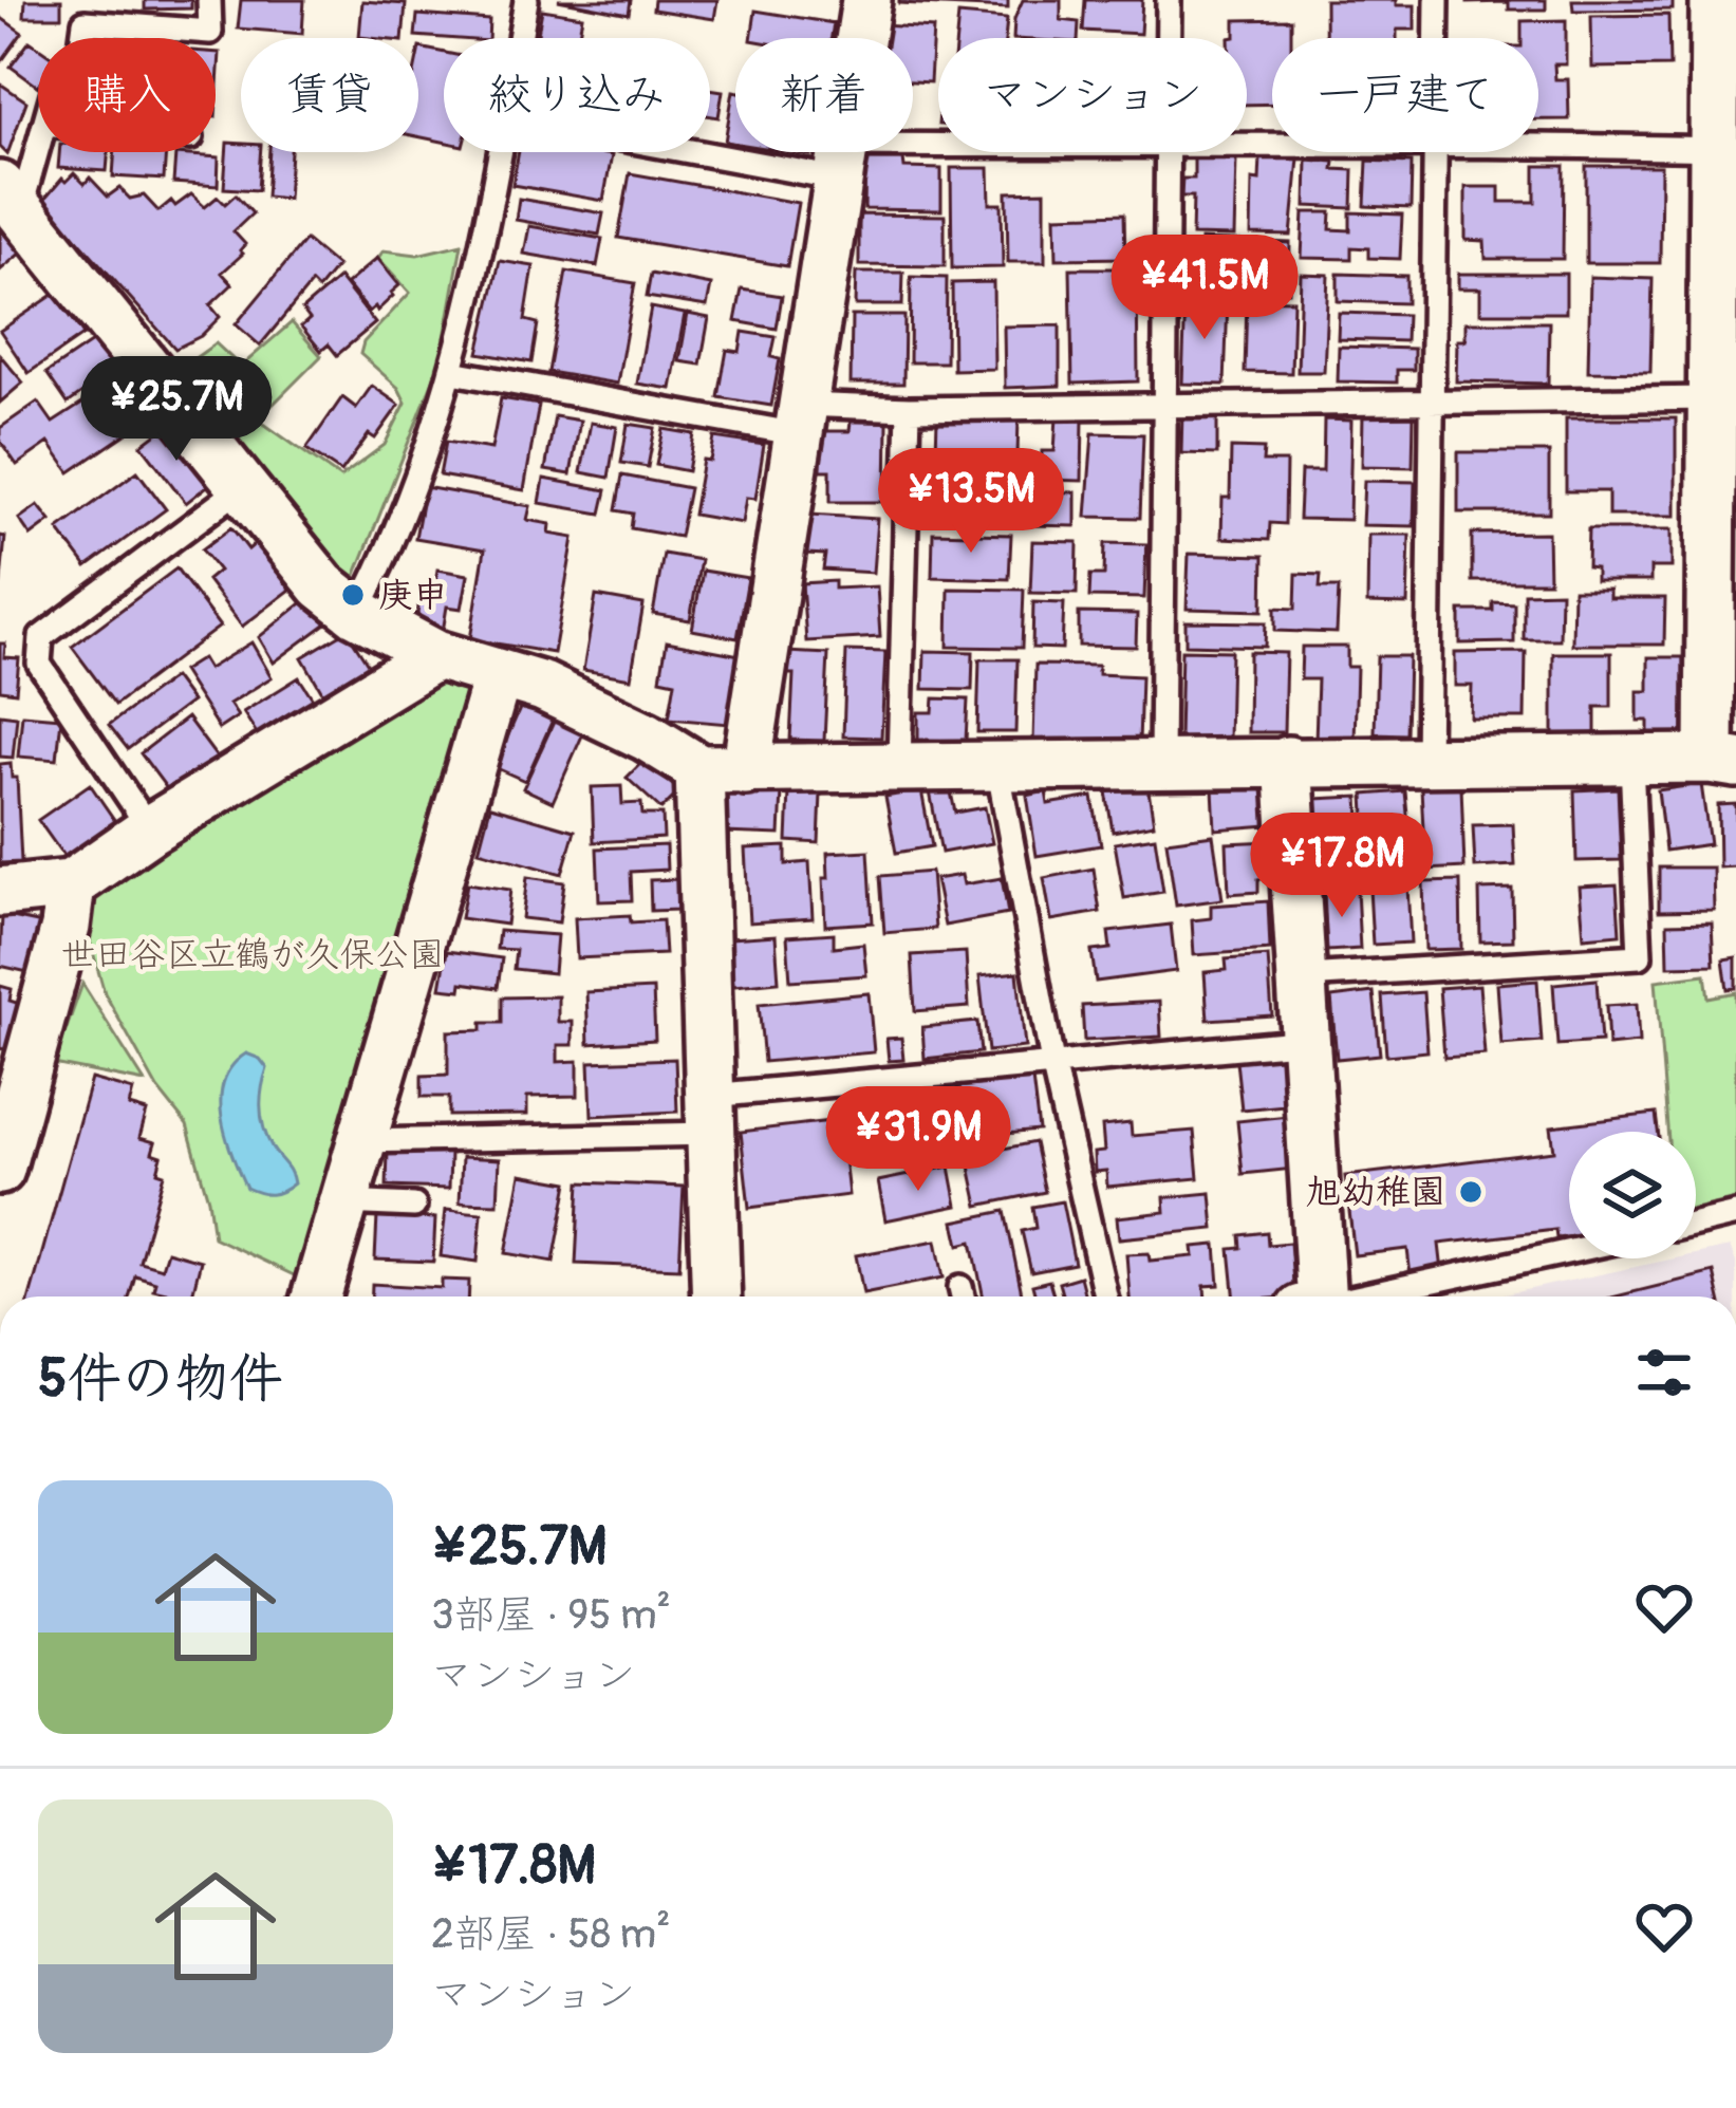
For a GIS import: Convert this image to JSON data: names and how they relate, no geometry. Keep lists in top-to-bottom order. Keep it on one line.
{"parks":["世田谷区立鶴が久保公園"],"places":["庚申","旭幼稚園"],"page":{"chip":["購入","賃貸","絞り込み","新着","マンション","一戸建て"],"price":["¥41.5M","¥25.7M","¥13.5M","¥17.8M","¥31.9M"],"heading":"5件の物件","list":[{"name":"¥25.7M","note":"3部屋 · 95 m² · マンション"},{"name":"¥17.8M","note":"2部屋 · 58 m² · マンション"}]}}
